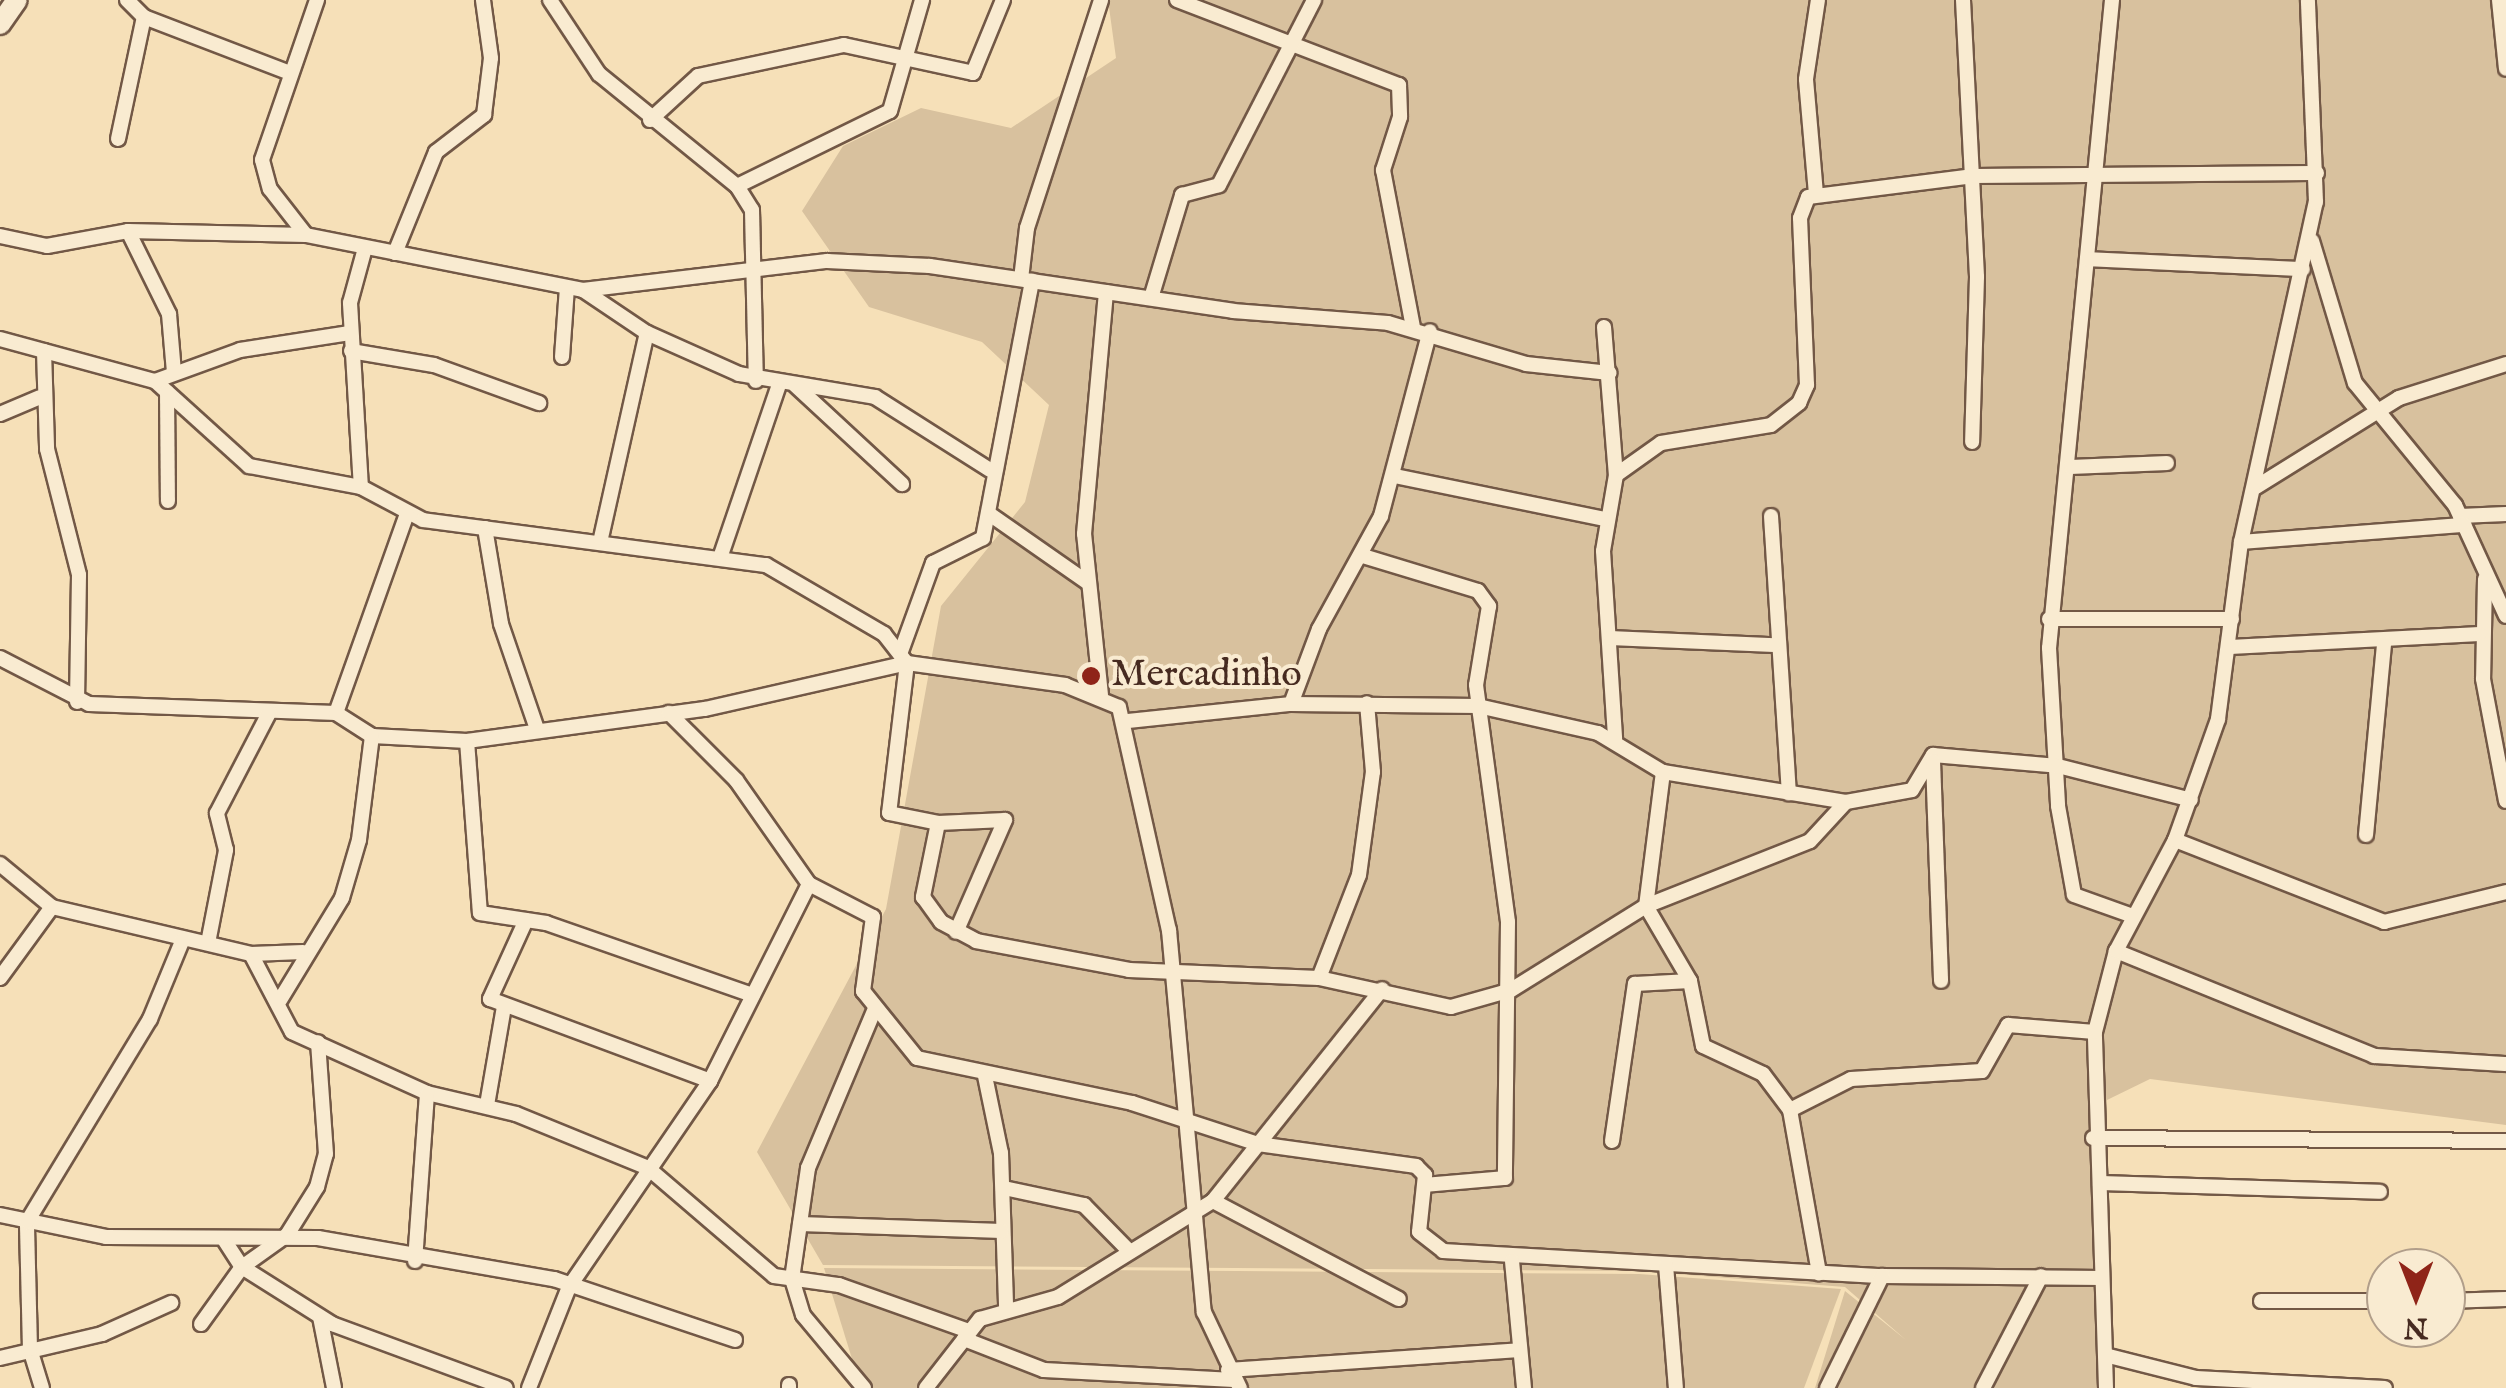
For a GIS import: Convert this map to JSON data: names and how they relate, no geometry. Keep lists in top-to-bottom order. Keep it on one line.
{"places":["Mercadinho"],"north":"bottom"}
